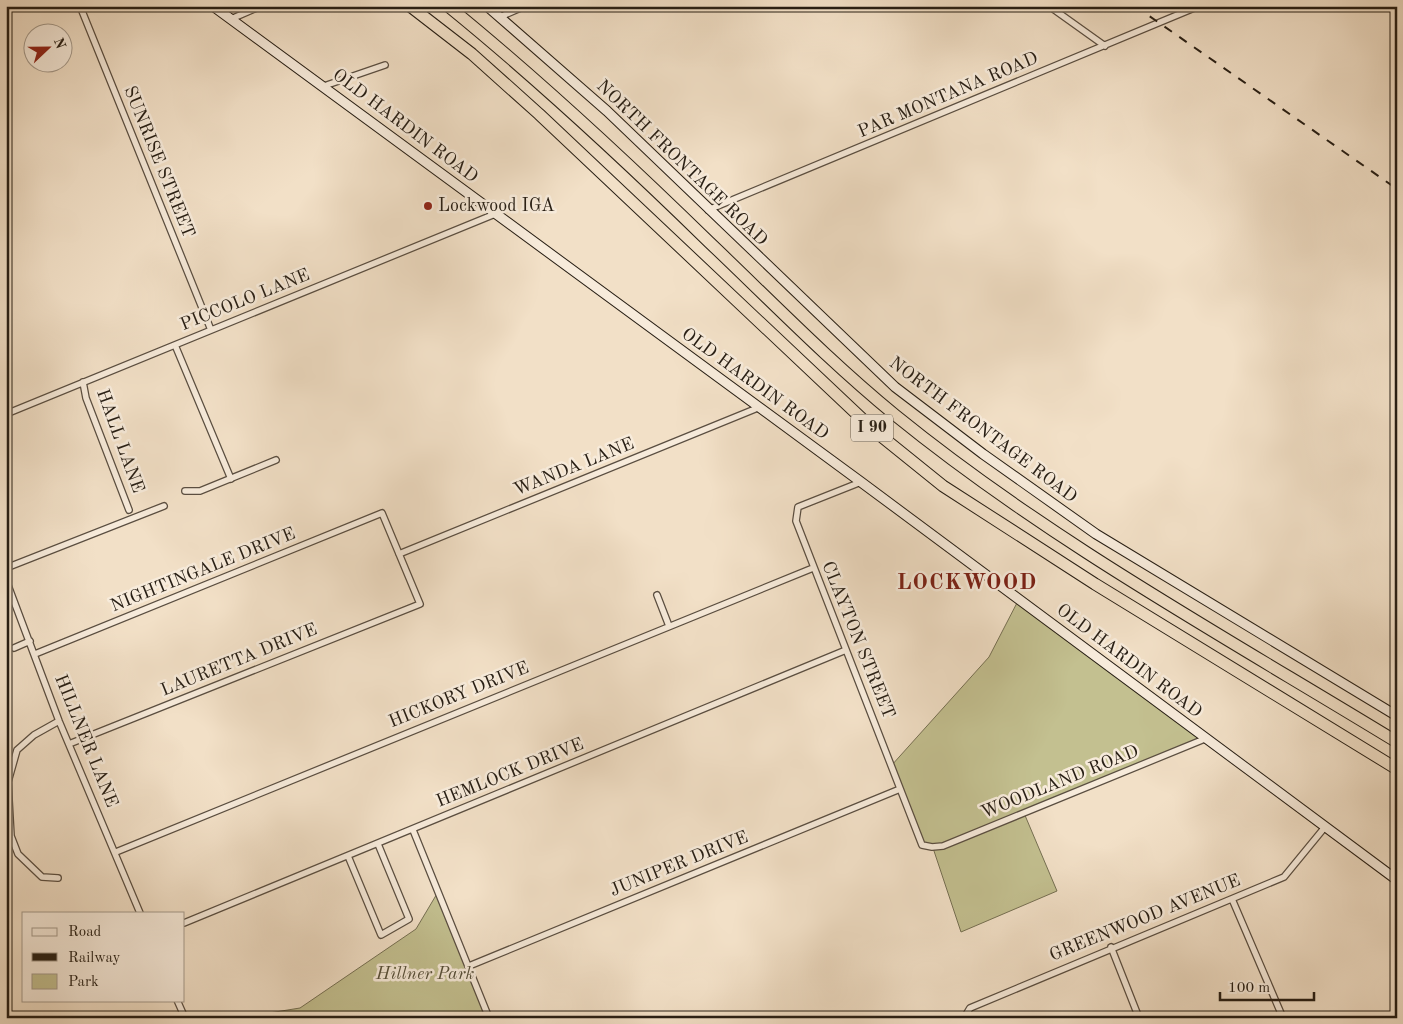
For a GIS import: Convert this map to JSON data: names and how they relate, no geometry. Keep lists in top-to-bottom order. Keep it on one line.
{"streets":{"highway":["I 90"],"main road":["OLD HARDIN ROAD","NORTH FRONTAGE ROAD"],"street":["PAR MONTANA ROAD","SUNRISE STREET","PICCOLO LANE","HALL LANE","WANDA LANE","NIGHTINGALE DRIVE","CLAYTON STREET","LAURETTA DRIVE","HICKORY DRIVE","HILLNER LANE","HEMLOCK DRIVE","WOODLAND ROAD","JUNIPER DRIVE","GREENWOOD AVENUE"]},"crossings":[["PAR MONTANA ROAD","NORTH FRONTAGE ROAD"],["OLD HARDIN ROAD","PICCOLO LANE"],["OLD HARDIN ROAD","WANDA LANE"],["OLD HARDIN ROAD","CLAYTON STREET"],["OLD HARDIN ROAD","WOODLAND ROAD"],["OLD HARDIN ROAD","GREENWOOD AVENUE"],["SUNRISE STREET","PICCOLO LANE"],["PICCOLO LANE","HALL LANE"],["WANDA LANE","NIGHTINGALE DRIVE"],["WANDA LANE","LAURETTA DRIVE"],["NIGHTINGALE DRIVE","LAURETTA DRIVE"],["NIGHTINGALE DRIVE","HILLNER LANE"],["CLAYTON STREET","HICKORY DRIVE"],["CLAYTON STREET","HEMLOCK DRIVE"],["CLAYTON STREET","WOODLAND ROAD"],["CLAYTON STREET","JUNIPER DRIVE"],["LAURETTA DRIVE","HILLNER LANE"],["HICKORY DRIVE","HILLNER LANE"]],"districts":["LOCKWOOD"],"parks":["Hillner Park"],"places":["Lockwood IGA"],"legend":["Road","Railway","Park"],"scale_bar":"100 m","north":"right"}
